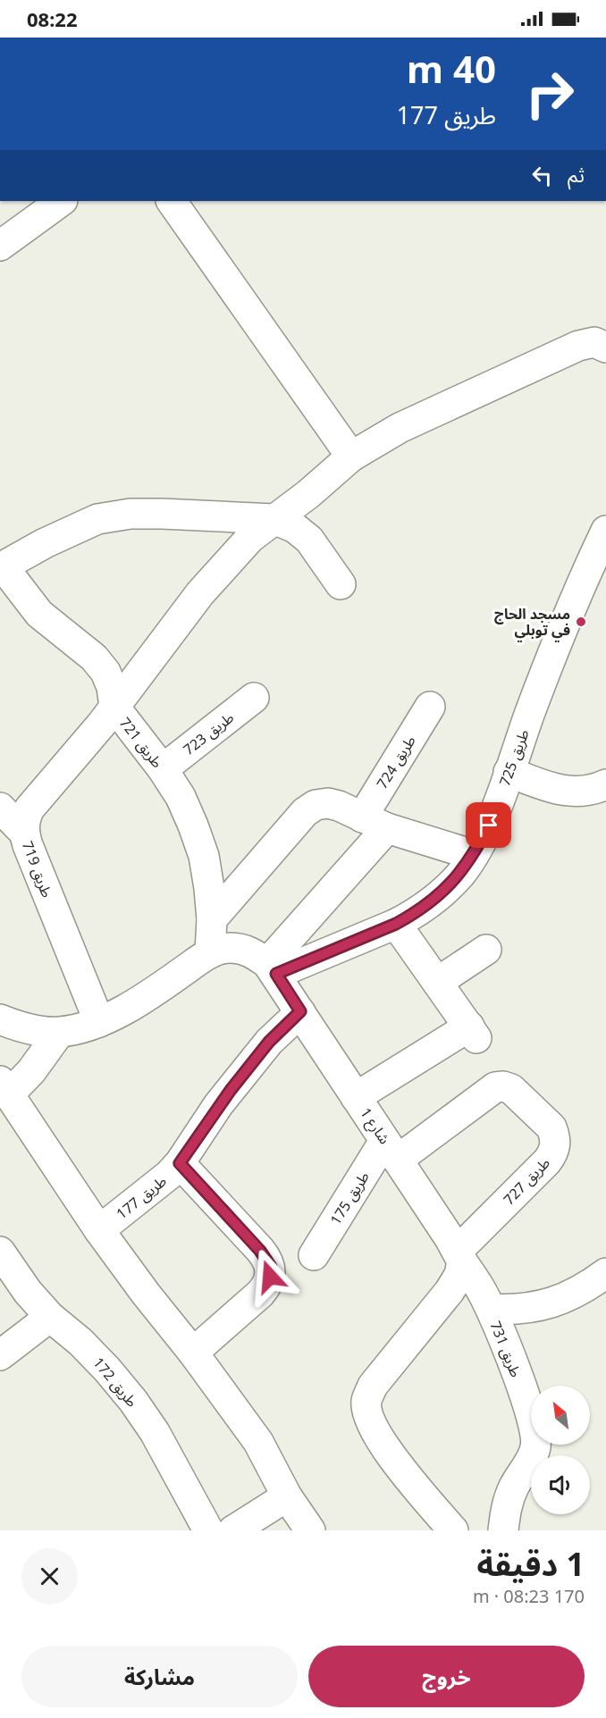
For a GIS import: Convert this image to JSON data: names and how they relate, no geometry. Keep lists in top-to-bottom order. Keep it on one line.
{"streets":{"street":["طريق 723","طريق 721","طريق 725","طريق 724","طريق 719","شارع 1","طريق 727","طريق 177","طريق 175","طريق 731","طريق 172"]},"crossings":[["طريق 723","طريق 721"],["طريق 721","طريق 719"],["طريق 721","شارع 1"],["طريق 725","شارع 1"],["طريق 719","شارع 1"],["شارع 1","طريق 727"],["شارع 1","طريق 177"],["شارع 1","طريق 175"],["شارع 1","طريق 731"],["طريق 727","طريق 175"],["طريق 727","طريق 731"]],"places":["مسجد الحاج في توبلي"],"north":"top left","page":{"status":"08:22","turn":["40 m","طريق 177"],"then":"ثم","heading":["1 دقيقة","170 m · 08:23"],"buttons":["خروج","مشاركة"]}}
